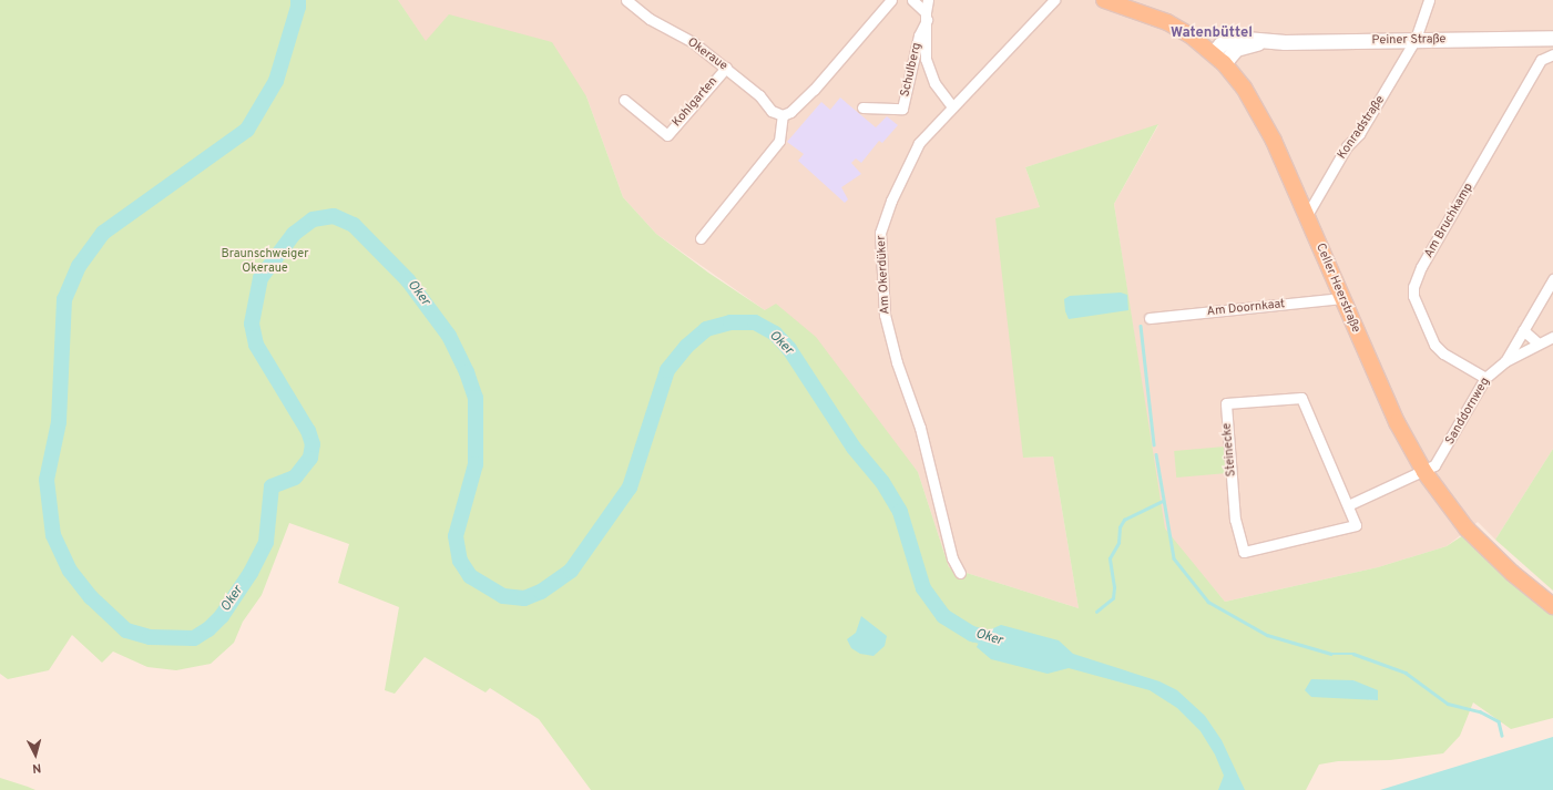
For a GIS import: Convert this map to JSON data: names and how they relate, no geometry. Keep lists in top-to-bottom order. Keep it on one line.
{"streets":{"main road":["Peiner Straße","Celler Heerstraße"],"street":["Okeraue","Schulberg","Kohlgarten","Konradstraße","Am Bruchkamp","Am Okerdüker","Am Doornkaat","Sanddornweg","Steinecke"]},"crossings":[["Peiner Straße","Konradstraße"],["Peiner Straße","Celler Heerstraße"],["Okeraue","Kohlgarten"],["Schulberg","Am Okerdüker"],["Konradstraße","Celler Heerstraße"],["Am Bruchkamp","Sanddornweg"],["Celler Heerstraße","Am Doornkaat"],["Celler Heerstraße","Sanddornweg"]],"districts":["Watenbüttel"],"water":["Oker"],"parks":["Braunschweiger Okeraue"],"north":"bottom"}
